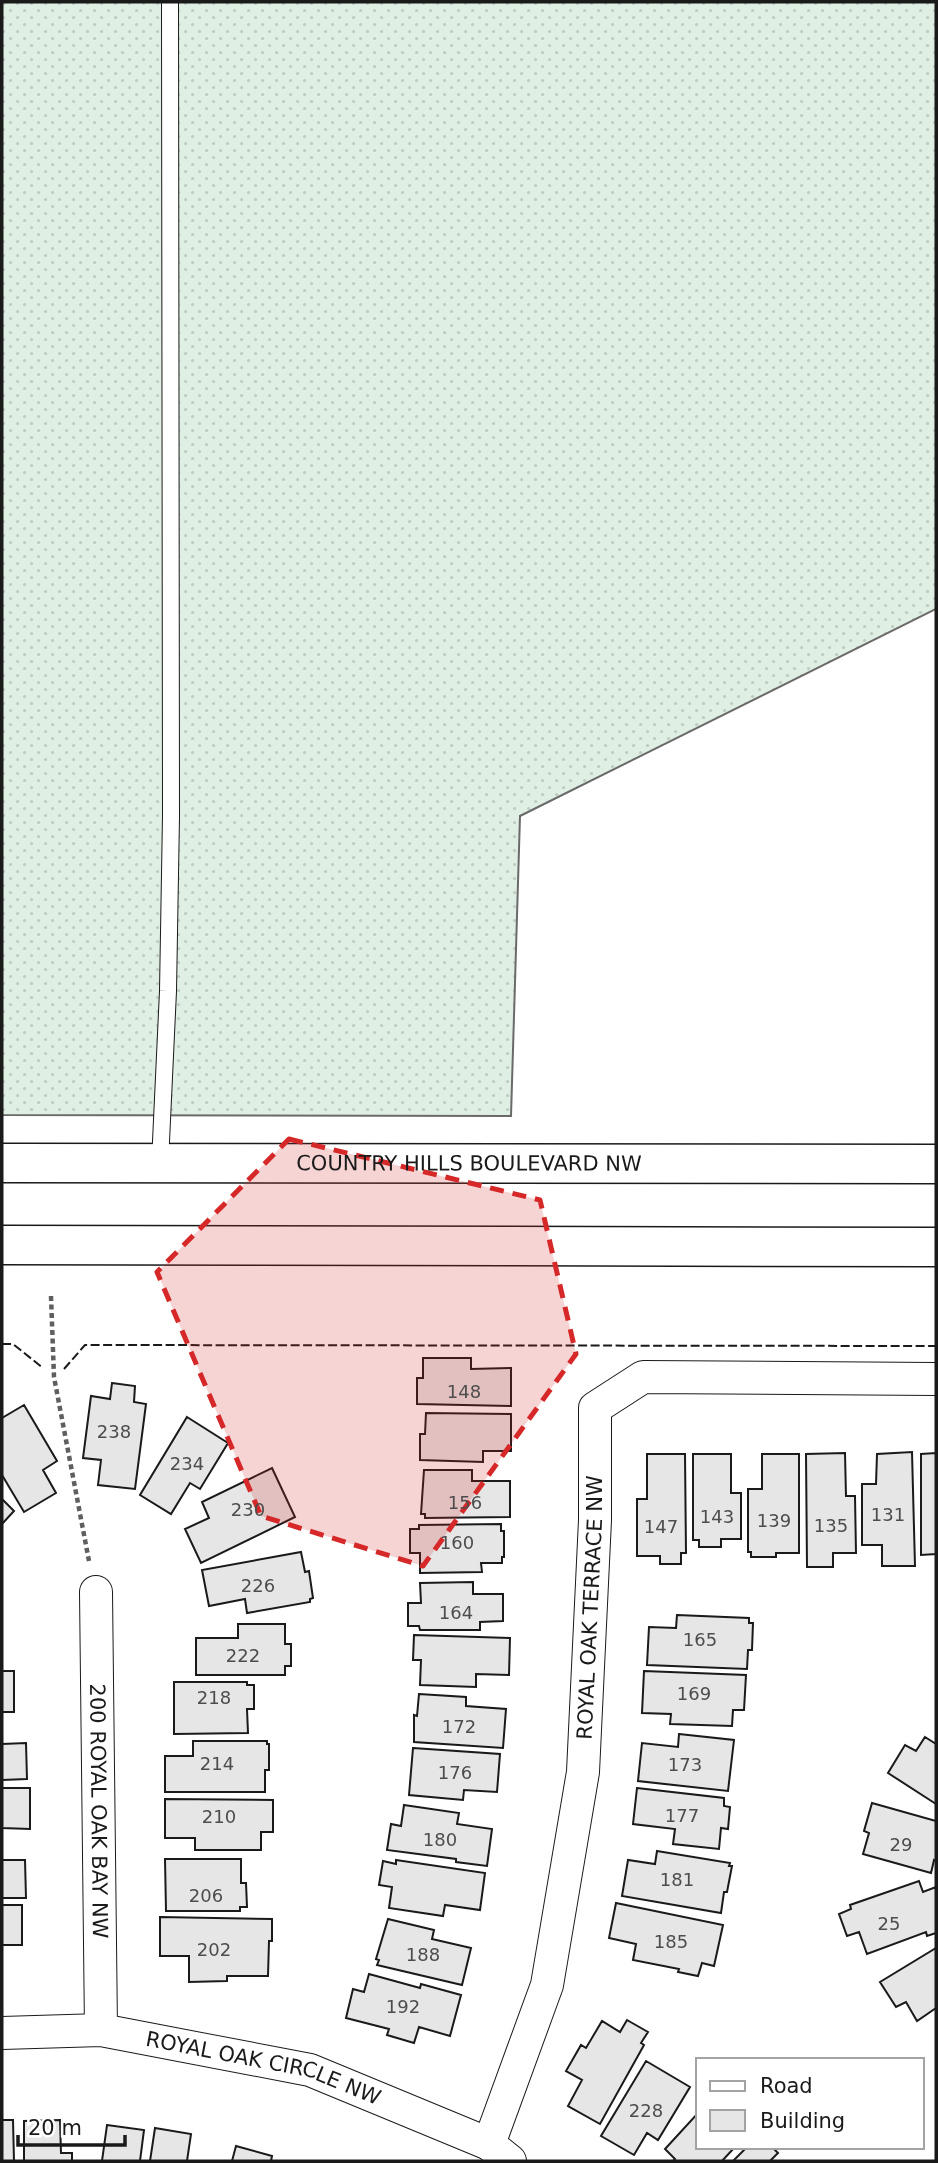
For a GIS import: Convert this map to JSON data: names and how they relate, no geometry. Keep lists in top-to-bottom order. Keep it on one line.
{"streets":{"main road":["COUNTRY HILLS BOULEVARD NW"],"street":["ROYAL OAK TERRACE NW","200 ROYAL OAK BAY NW","ROYAL OAK CIRCLE NW"]},"crossings":[["ROYAL OAK TERRACE NW","ROYAL OAK CIRCLE NW"],["200 ROYAL OAK BAY NW","ROYAL OAK CIRCLE NW"]],"house_numbers":["148","238","234","156","230","131","143","139","135","147","160","226","164","165","222","169","218","172","214","173","176","177","210","180","29","181","206","25","185","202","188","192","228"],"legend":["Road","Building"],"scale_bar":"20 m"}
